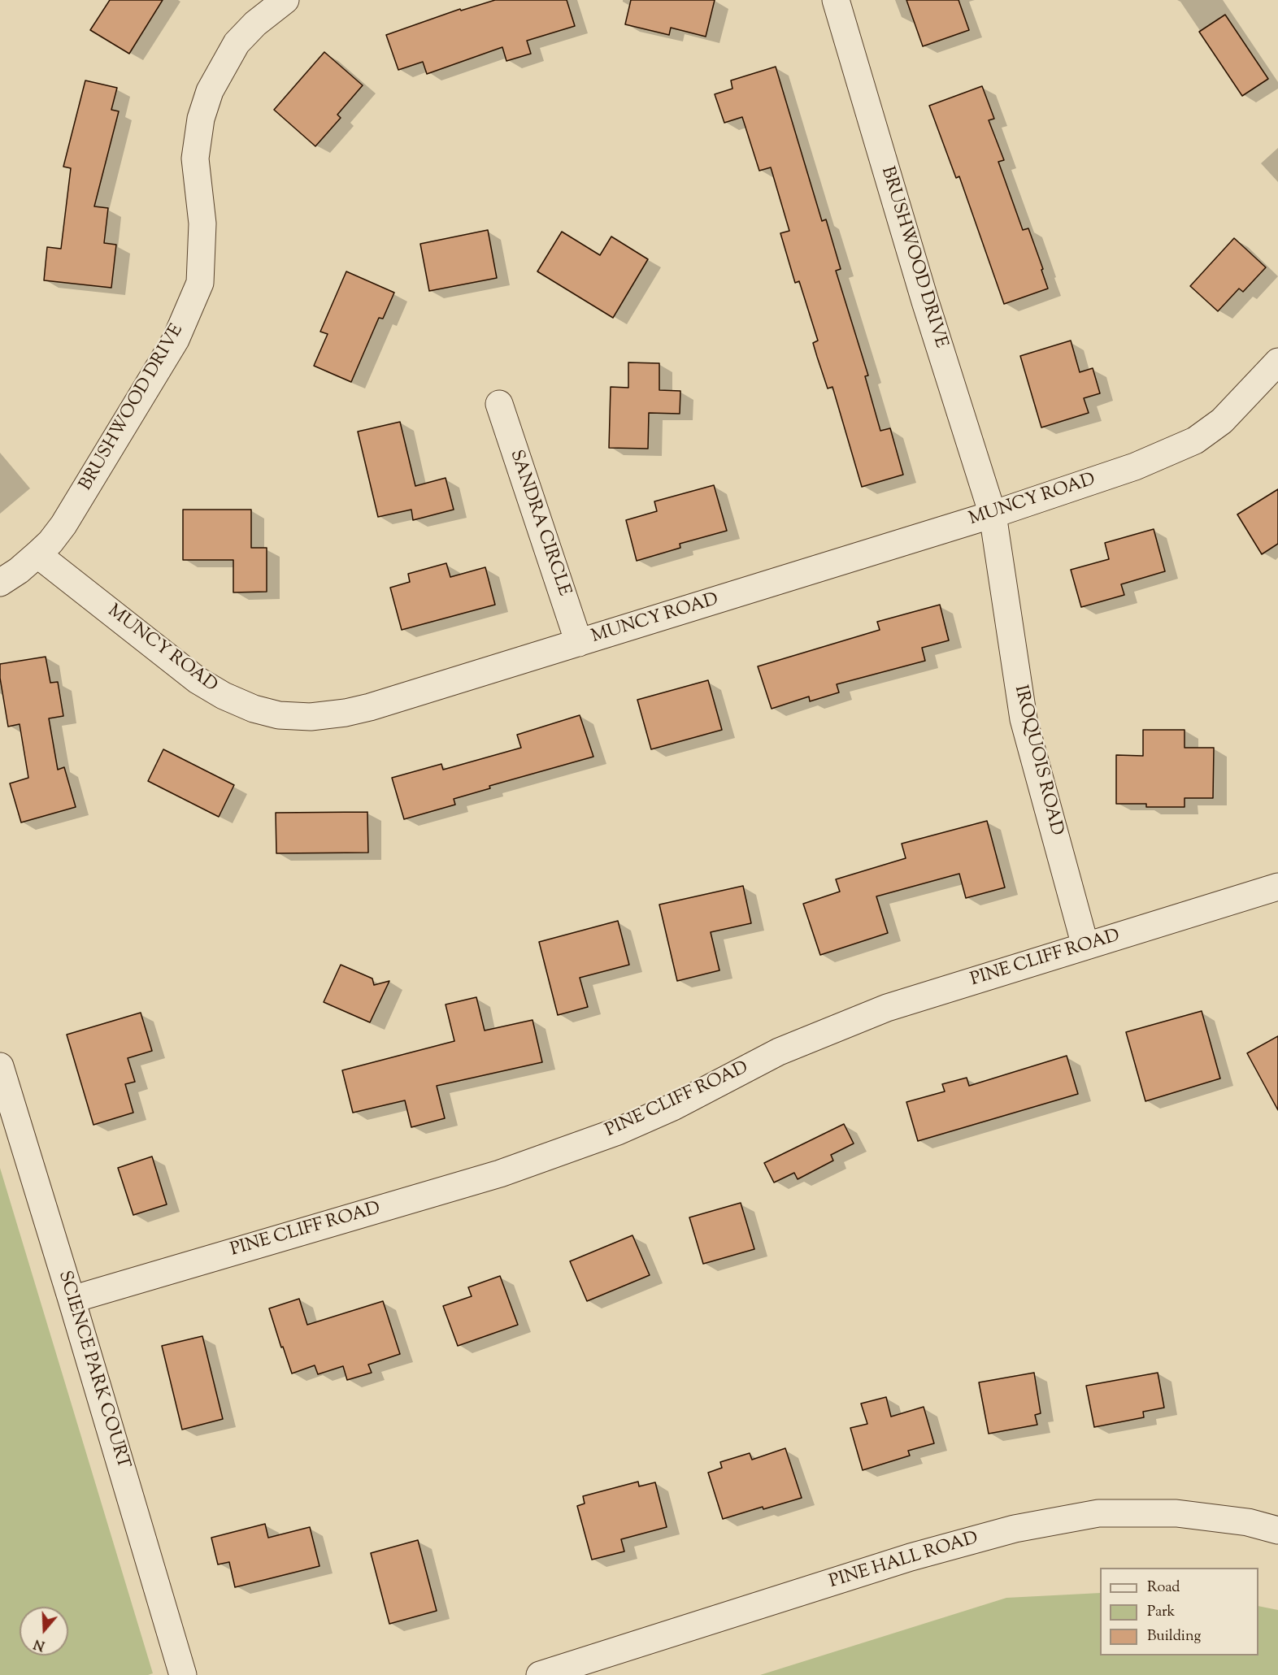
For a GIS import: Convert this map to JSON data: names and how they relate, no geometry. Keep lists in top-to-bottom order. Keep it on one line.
{"streets":{"street":["BRUSHWOOD DRIVE","MUNCY ROAD","SANDRA CIRCLE","IROQUOIS ROAD","PINE CLIFF ROAD","SCIENCE PARK COURT","PINE HALL ROAD"]},"crossings":[["BRUSHWOOD DRIVE","MUNCY ROAD"],["BRUSHWOOD DRIVE","IROQUOIS ROAD"],["MUNCY ROAD","SANDRA CIRCLE"],["MUNCY ROAD","IROQUOIS ROAD"],["IROQUOIS ROAD","PINE CLIFF ROAD"],["PINE CLIFF ROAD","SCIENCE PARK COURT"]],"legend":["Road","Park","Building"],"north":"bottom"}
